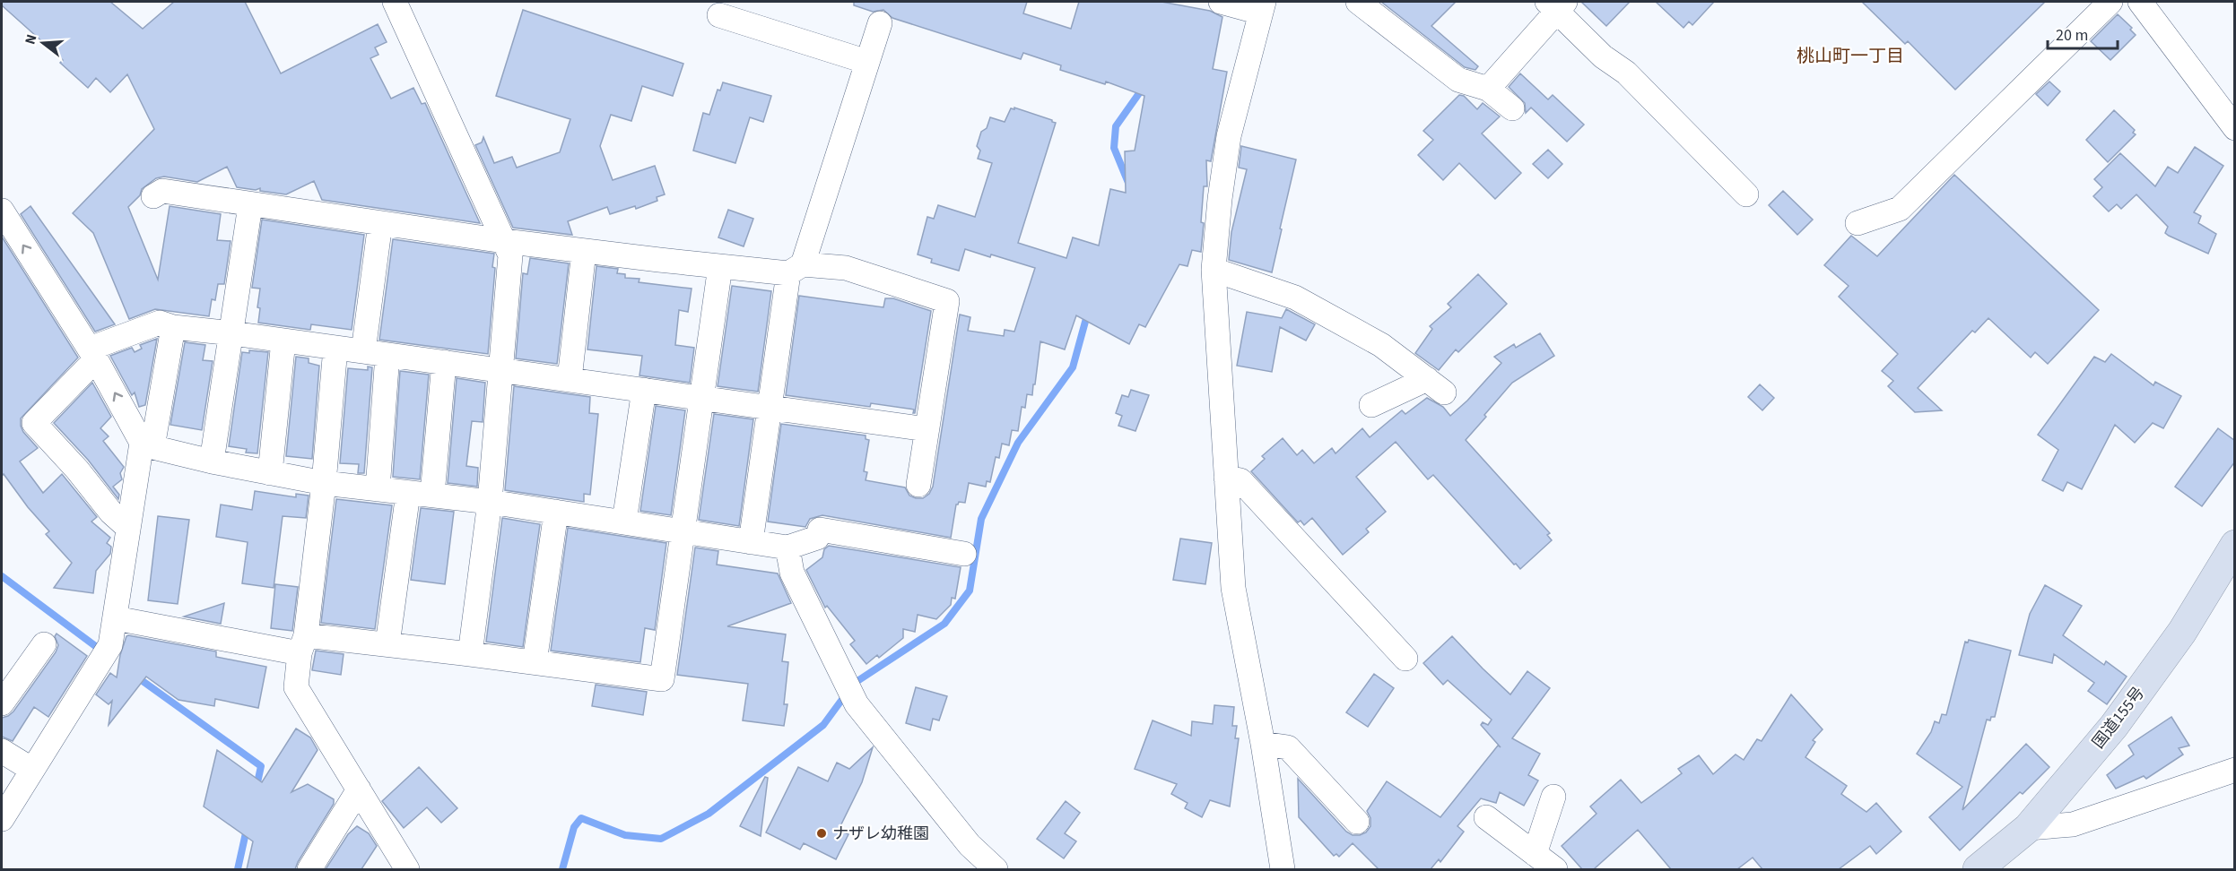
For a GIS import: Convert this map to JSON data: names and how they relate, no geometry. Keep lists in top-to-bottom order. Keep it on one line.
{"streets":{"highway":["国道155号"]},"districts":["桃山町一丁目"],"places":["ナザレ幼稚園"],"scale_bar":"20 m","north":"left"}
